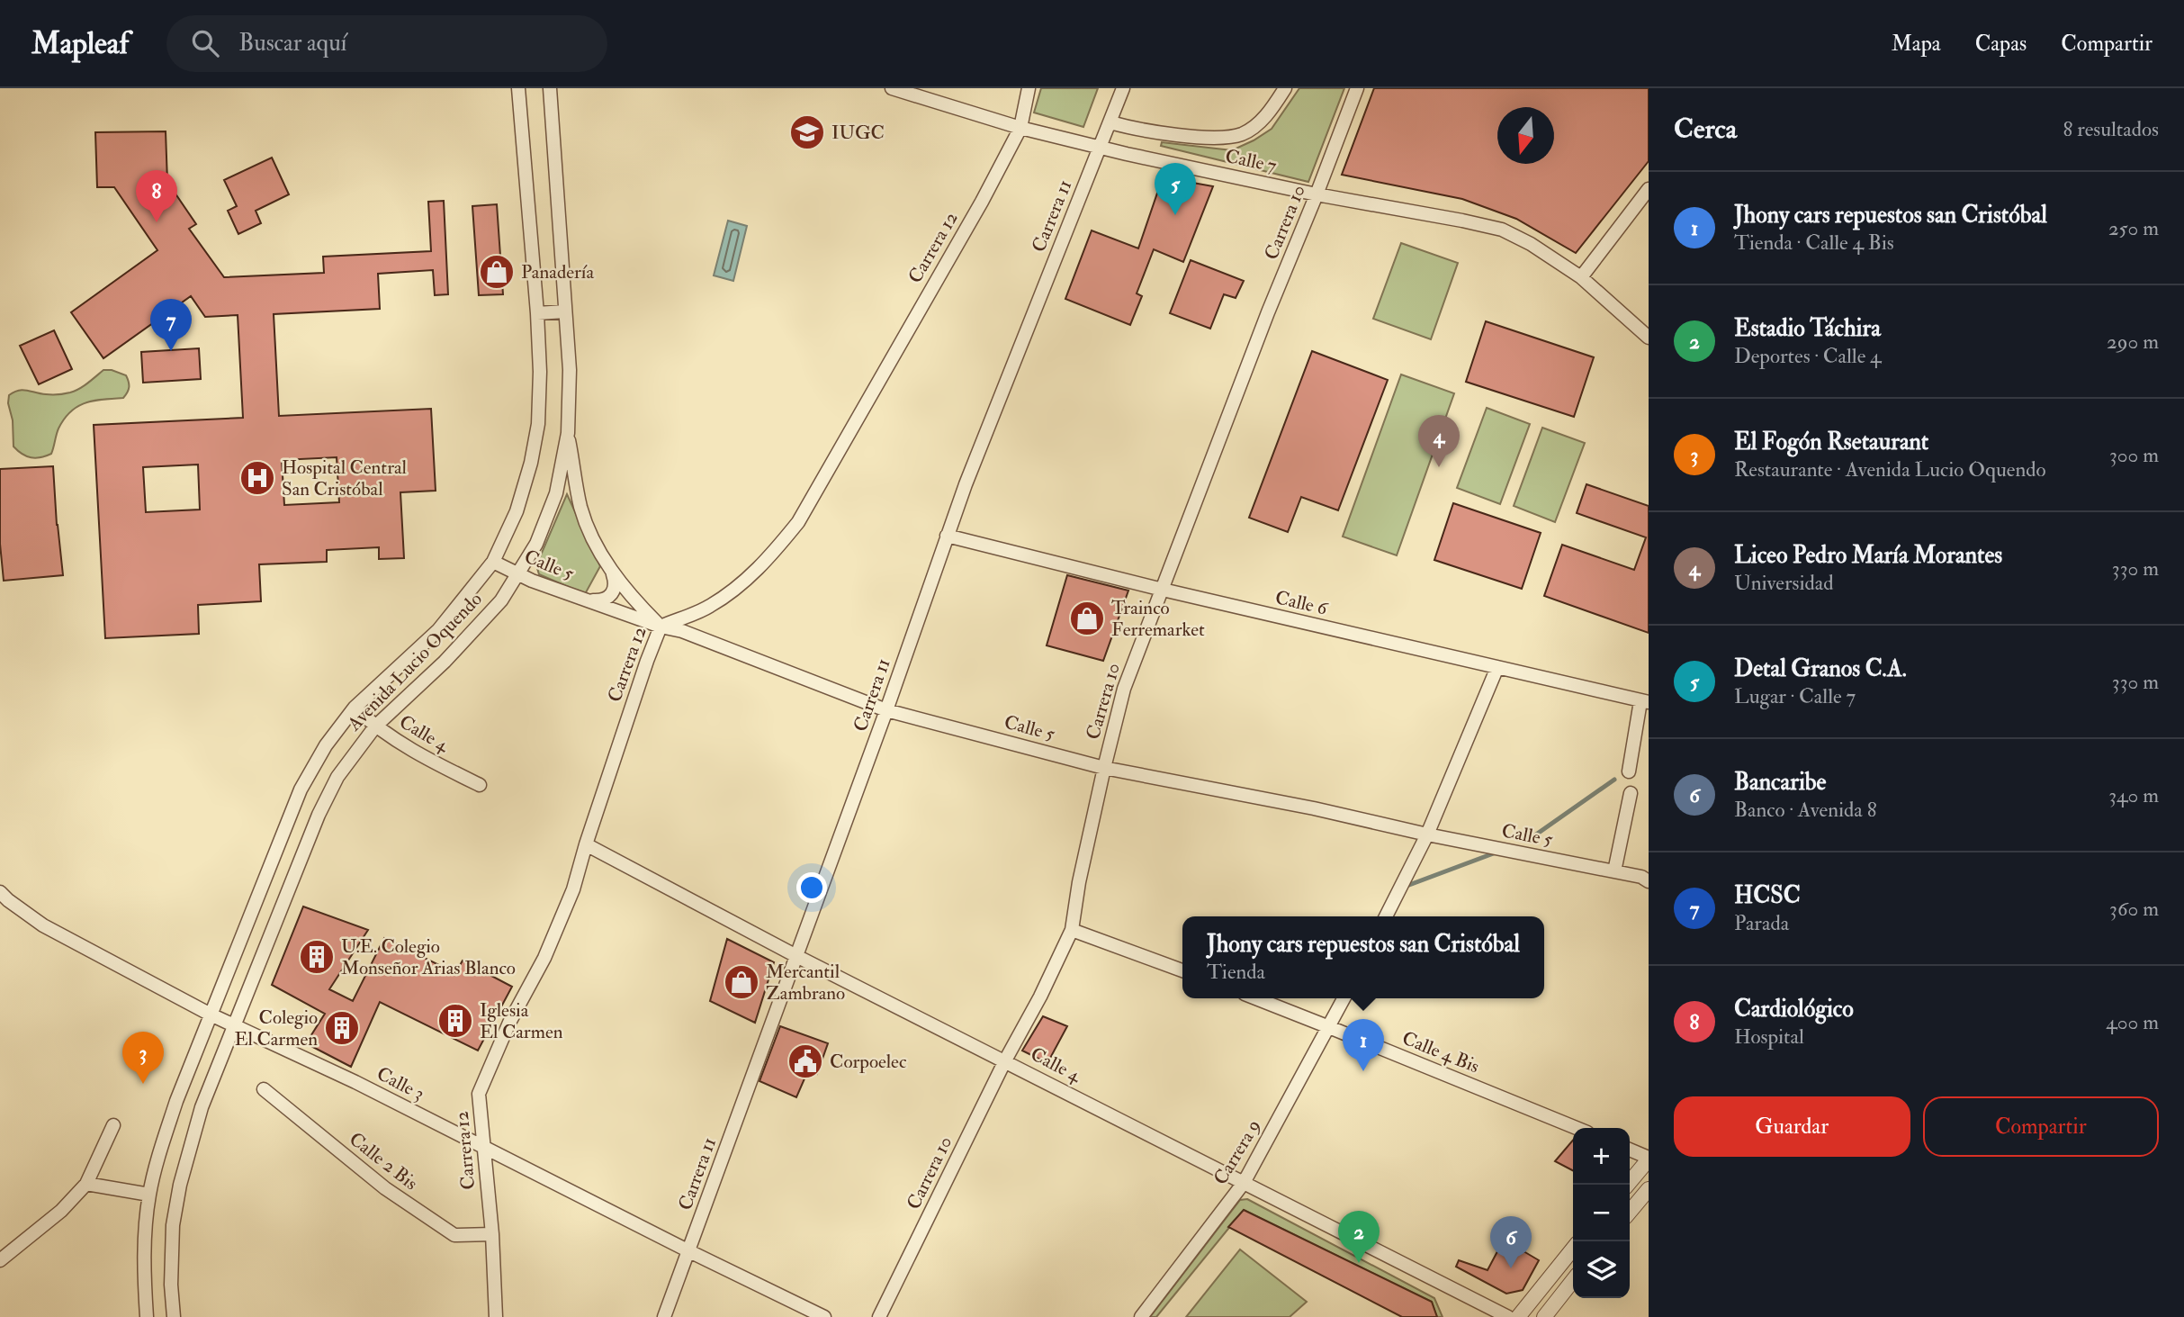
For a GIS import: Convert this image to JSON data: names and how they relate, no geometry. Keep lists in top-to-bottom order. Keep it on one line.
{"streets":{"street":["Calle 7","Carrera 11","Carrera 10","Carrera 12","Calle 5","Calle 6","Avenida Lucio Oquendo","Calle 4","Calle 4 Bis","Calle 3","Carrera 9","Calle 2 Bis"]},"crossings":[["Calle 7","Carrera 11"],["Calle 7","Carrera 10"],["Calle 7","Carrera 12"],["Carrera 11","Calle 5"],["Carrera 11","Calle 6"],["Carrera 11","Calle 4"],["Carrera 11","Calle 3"],["Carrera 10","Calle 5"],["Carrera 10","Calle 6"],["Carrera 10","Calle 4"],["Carrera 12","Calle 5"],["Carrera 12","Calle 4"],["Carrera 12","Calle 3"],["Carrera 12","Calle 2 Bis"],["Calle 5","Avenida Lucio Oquendo"],["Avenida Lucio Oquendo","Calle 4"],["Avenida Lucio Oquendo","Calle 3"],["Calle 4","Carrera 9"],["Calle 4 Bis","Carrera 9"]],"places":{"school or university":["IUGC"],"shop":["Panadería","Trainco Ferremarket","Mercantil Zambrano"],"hospital":["Hospital Central San Cristóbal"],"building":["U.E. Colegio Monseñor Arias Blanco","Iglesia El Carmen","Colegio El Carmen"],"public building":["Corpoelec"]},"north":"bottom","page":{"header":"Mapleaf","search":"Buscar aquí","nav":["Mapa","Capas","Compartir"],"heading":["Cerca","8 resultados"],"pins":["5","8","7","4","1","3","2","6"],"list":[{"mark":"1","name":"Jhony cars repuestos san Cristóbal","note":"Tienda · Calle 4 Bis","value":"250 m"},{"mark":"2","name":"Estadio Táchira","note":"Deportes · Calle 4","value":"290 m"},{"mark":"3","name":"El Fogón Rsetaurant","note":"Restaurante · Avenida Lucio Oquendo","value":"300 m"},{"mark":"4","name":"Liceo Pedro María Morantes","note":"Universidad","value":"330 m"},{"mark":"5","name":"Detal Granos C.A.","note":"Lugar · Calle 7","value":"330 m"},{"mark":"6","name":"Bancaribe","note":"Banco · Avenida 8","value":"340 m"},{"mark":"7","name":"HCSC","note":"Parada","value":"360 m"},{"mark":"8","name":"Cardiológico","note":"Hospital","value":"400 m"}],"popup":["Jhony cars repuestos san Cristóbal","Tienda"],"buttons":["Guardar","Compartir"],"map_buttons":["+","−"]}}
